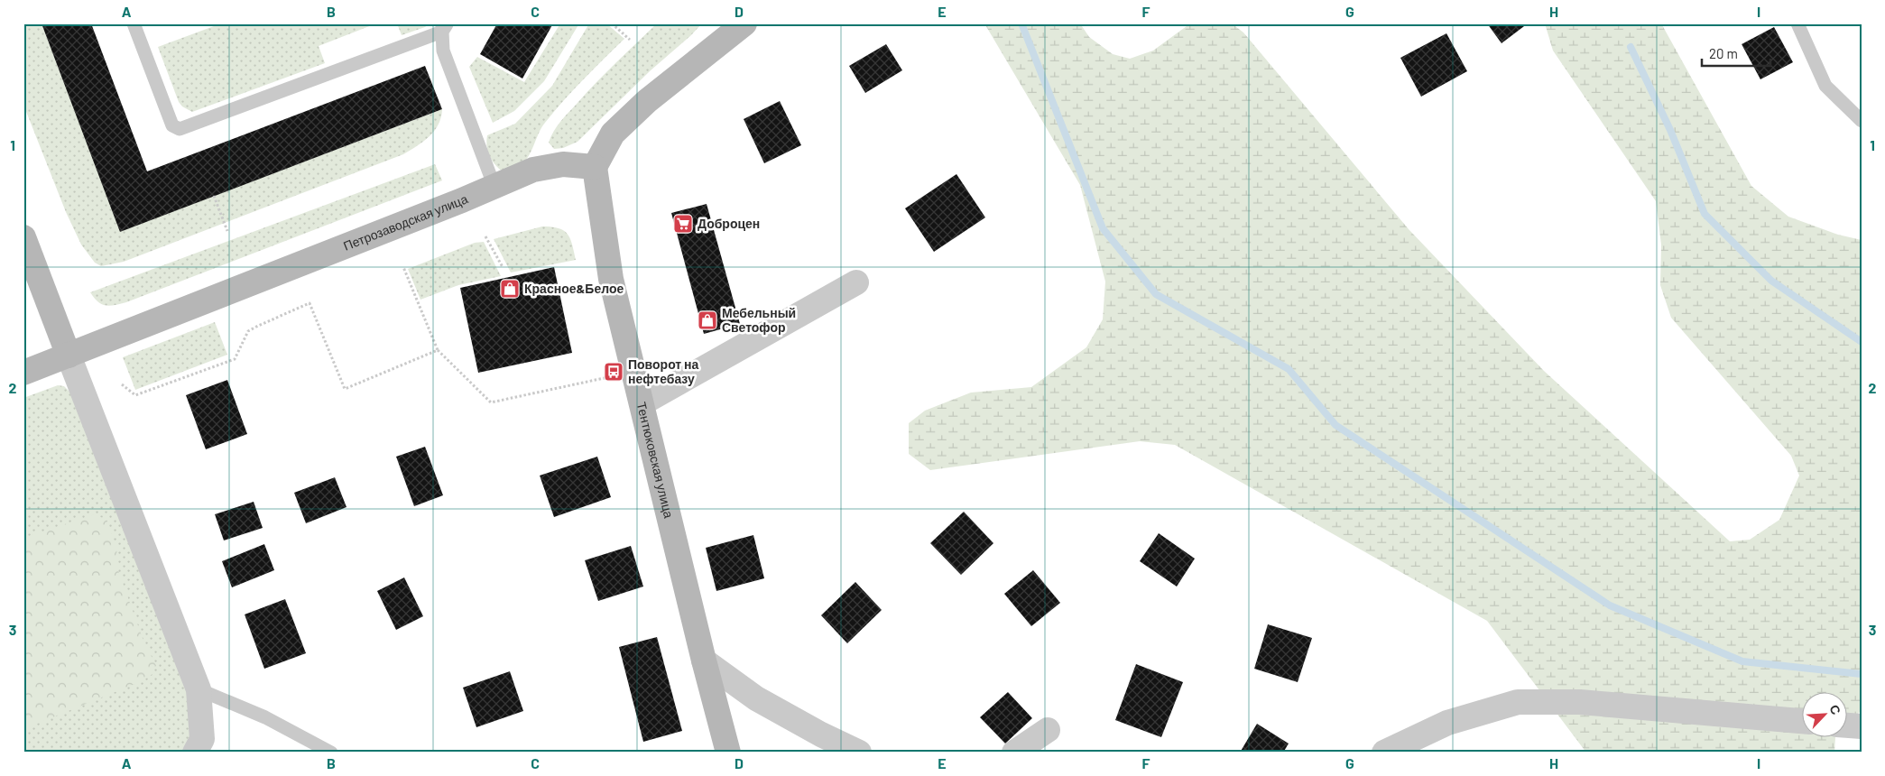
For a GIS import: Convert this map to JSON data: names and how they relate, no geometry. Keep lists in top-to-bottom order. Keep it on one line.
{"streets":{"street":["Петрозаводская улица","Тентюковская улица"]},"crossings":[["Петрозаводская улица","Тентюковская улица"]],"places":{"supermarket":["Доброцен"],"shop":["Красное&Белое","Мебельный Светофор"],"bus stop":["Поворот на нефтебазу"]},"scale_bar":"20 m","north":"top right","grid":{"columns":["A","B","C","D","E","F","G","H","I"],"rows":["1","2","3"]}}
